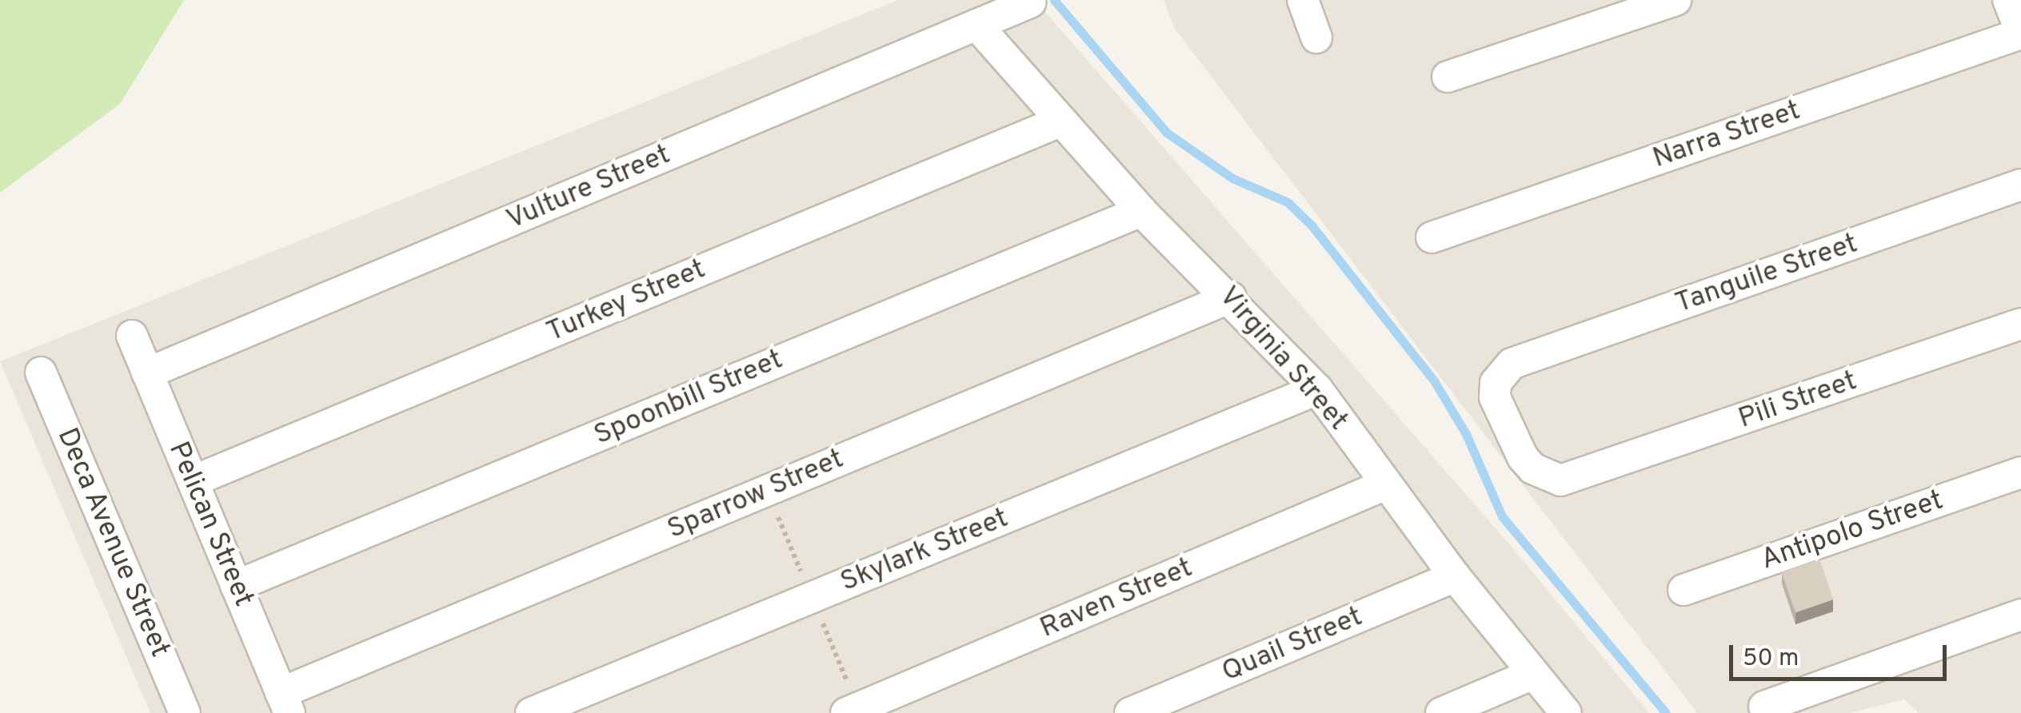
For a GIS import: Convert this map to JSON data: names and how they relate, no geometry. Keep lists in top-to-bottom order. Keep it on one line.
{"streets":{"street":["Narra Street","Vulture Street","Tanguile Street","Turkey Street","Virginia Street","Spoonbill Street","Pili Street","Sparrow Street","Pelican Street","Antipolo Street","Deca Avenue Street","Skylark Street","Raven Street","Quail Street"]},"crossings":[["Vulture Street","Virginia Street"],["Vulture Street","Pelican Street"],["Tanguile Street","Pili Street"],["Turkey Street","Virginia Street"],["Turkey Street","Pelican Street"],["Virginia Street","Spoonbill Street"],["Virginia Street","Sparrow Street"],["Virginia Street","Skylark Street"],["Virginia Street","Raven Street"],["Virginia Street","Quail Street"],["Spoonbill Street","Pelican Street"],["Sparrow Street","Pelican Street"]],"scale_bar":"50 m"}
